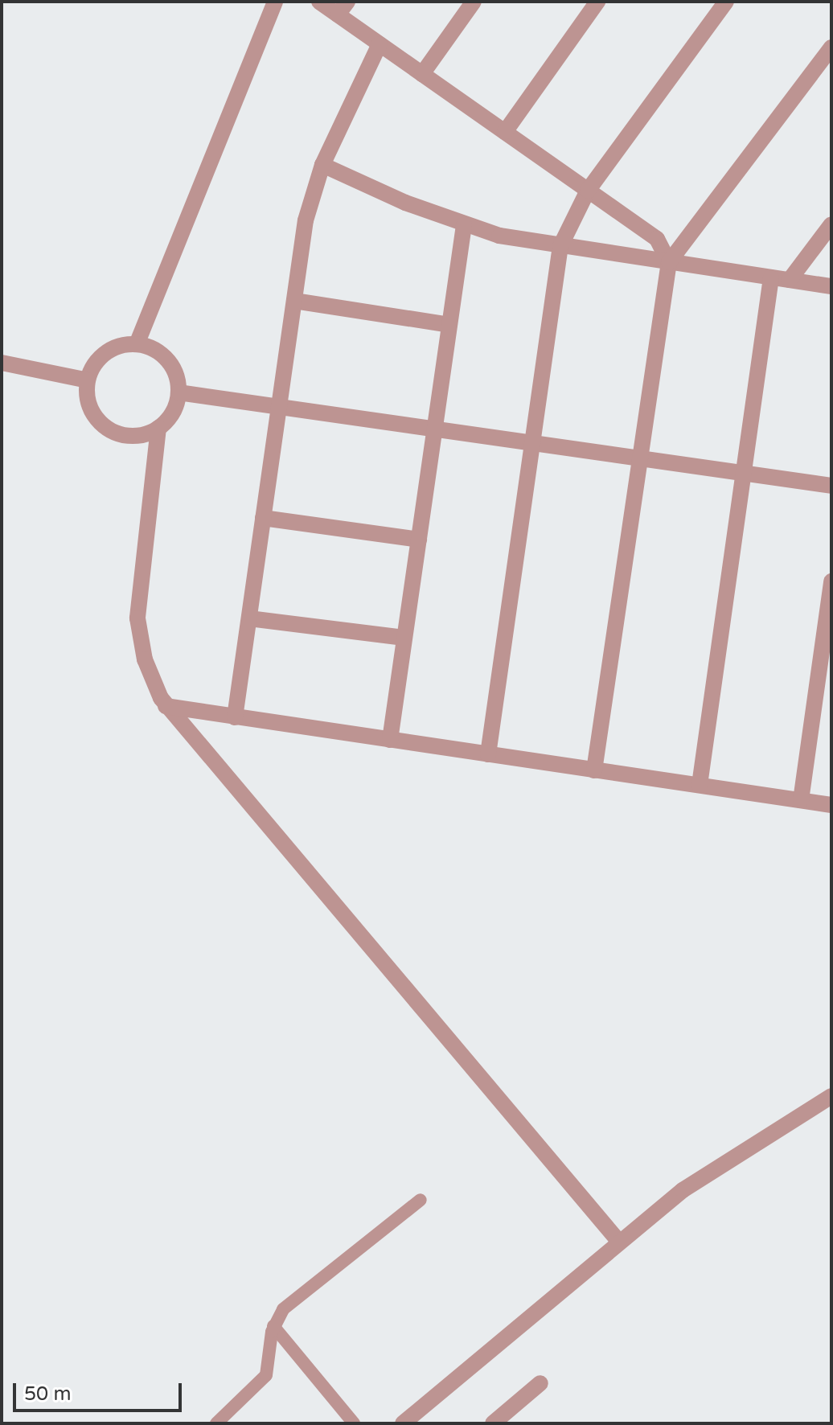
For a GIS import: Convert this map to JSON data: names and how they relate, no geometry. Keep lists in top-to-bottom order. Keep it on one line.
{"scale_bar":"50 m"}
